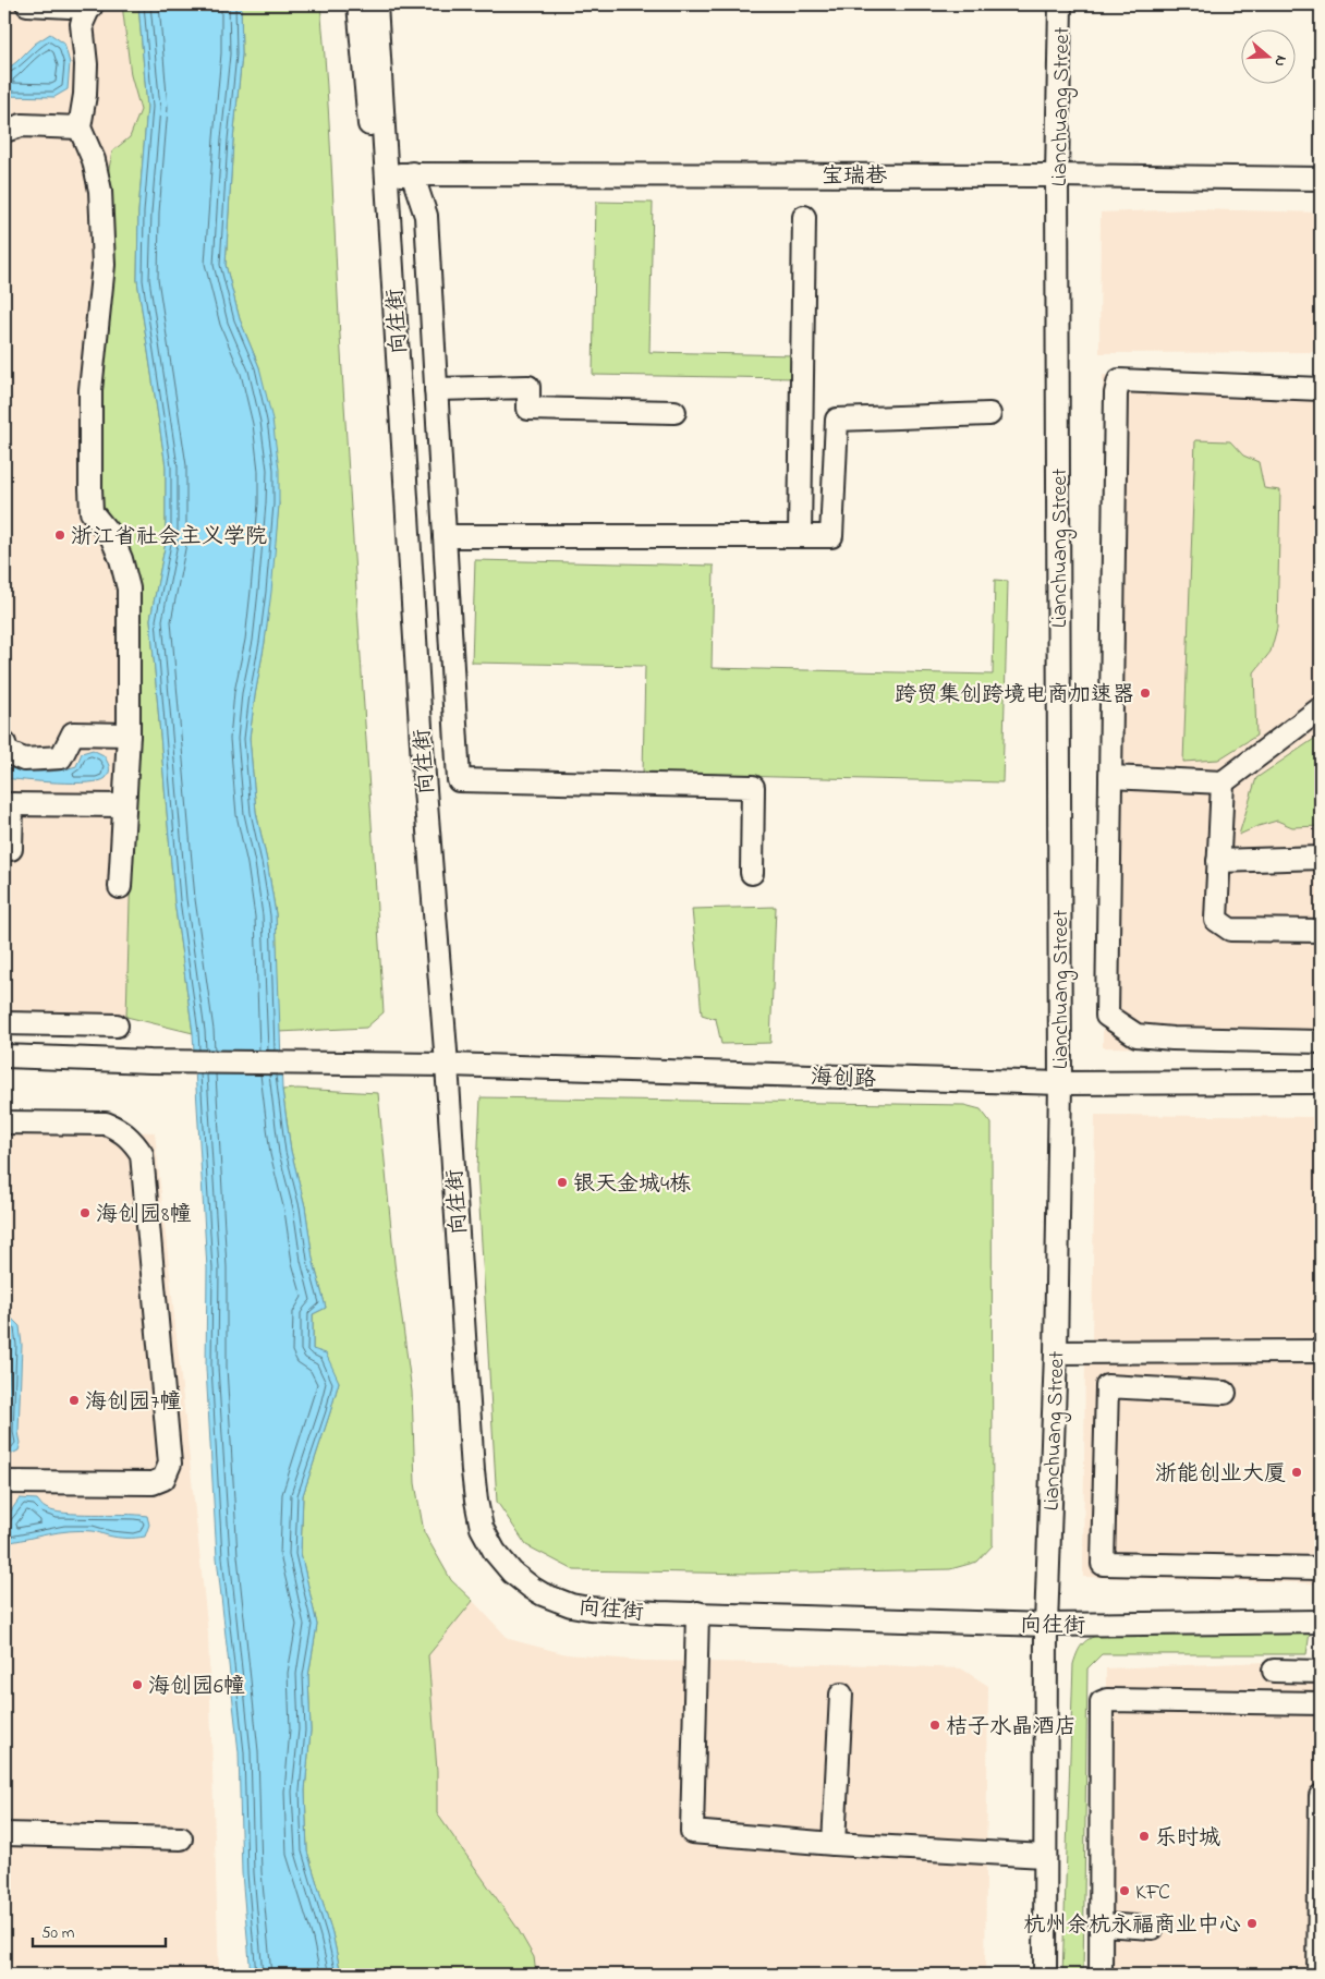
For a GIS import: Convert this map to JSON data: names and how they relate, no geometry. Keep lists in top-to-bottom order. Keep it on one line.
{"streets":{"street":["Lianchuang Street","宝瑞巷","向往街","海创路"]},"crossings":[["Lianchuang Street","宝瑞巷"],["Lianchuang Street","向往街"],["Lianchuang Street","海创路"],["宝瑞巷","向往街"],["向往街","海创路"]],"places":["浙江省社会主义学院","跨贸集创跨境电商加速器","银天金城4栋","海创园8幢","海创园7幢","浙能创业大厦","海创园6幢","桔子水晶酒店","乐时城","KFC","杭州余杭永福商业中心"],"scale_bar":"50 m","north":"right"}
